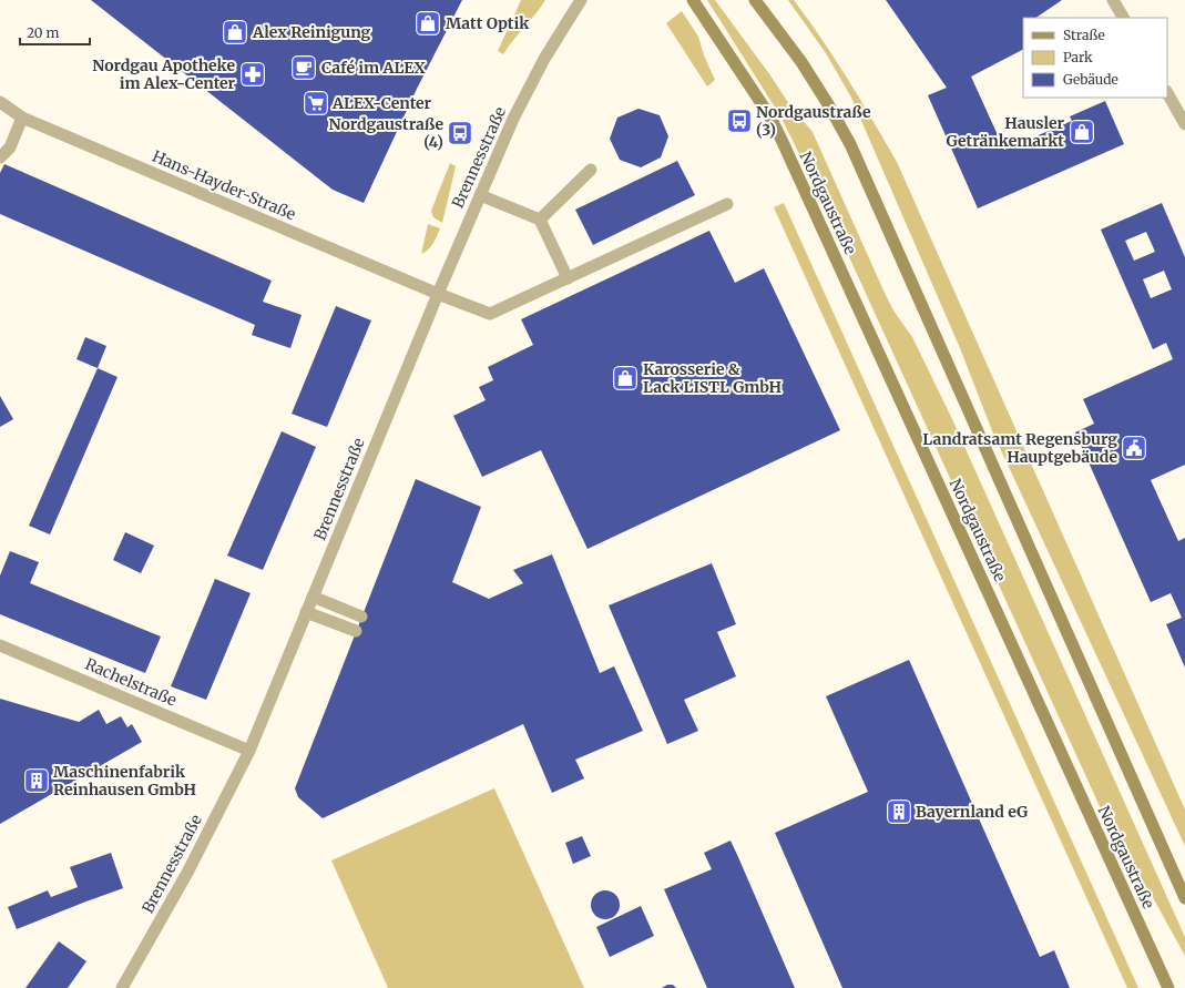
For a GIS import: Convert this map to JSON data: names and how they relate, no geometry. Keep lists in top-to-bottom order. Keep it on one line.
{"streets":{"main road":["Nordgaustraße"],"street":["Brennesstraße","Hans-Hayder-Straße","Rachelstraße"]},"crossings":[["Brennesstraße","Hans-Hayder-Straße"],["Brennesstraße","Rachelstraße"]],"places":{"shop":["Matt Optik","Alex Reinigung","Hausler Getränkemarkt","Karosserie & Lack LISTL GmbH"],"cafe":["Café im ALEX"],"pharmacy":["Nordgau Apotheke im Alex-Center"],"supermarket":["ALEX-Center"],"bus stop":["Nordgaustraße (3)","Nordgaustraße (4)"],"public building":["Landratsamt Regensburg Hauptgebäude"],"building":["Maschinenfabrik Reinhausen GmbH","Bayernland eG"]},"legend":["Straße","Park","Gebäude"],"scale_bar":"20 m"}
